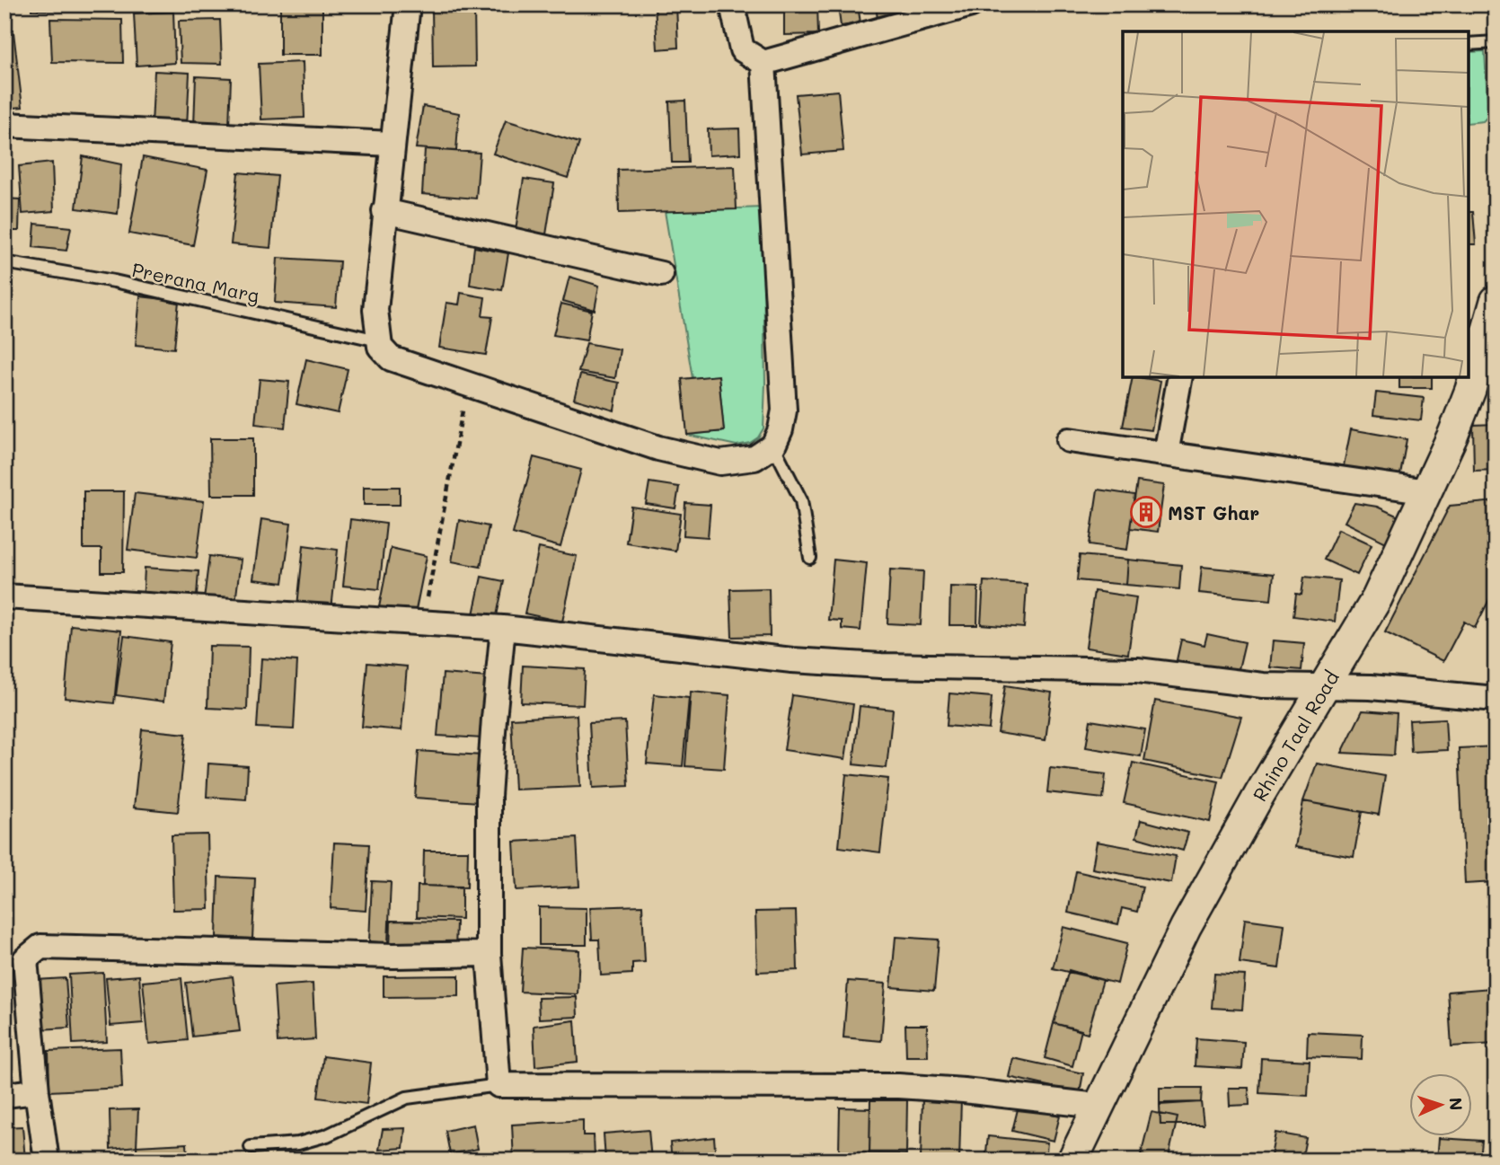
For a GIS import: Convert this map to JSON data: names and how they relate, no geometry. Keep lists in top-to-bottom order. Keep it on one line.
{"streets":{"street":["Rhino Taal Road"],"lane":["Prerana Marg"]},"places":{"building":["MST Ghar"]},"north":"right"}
